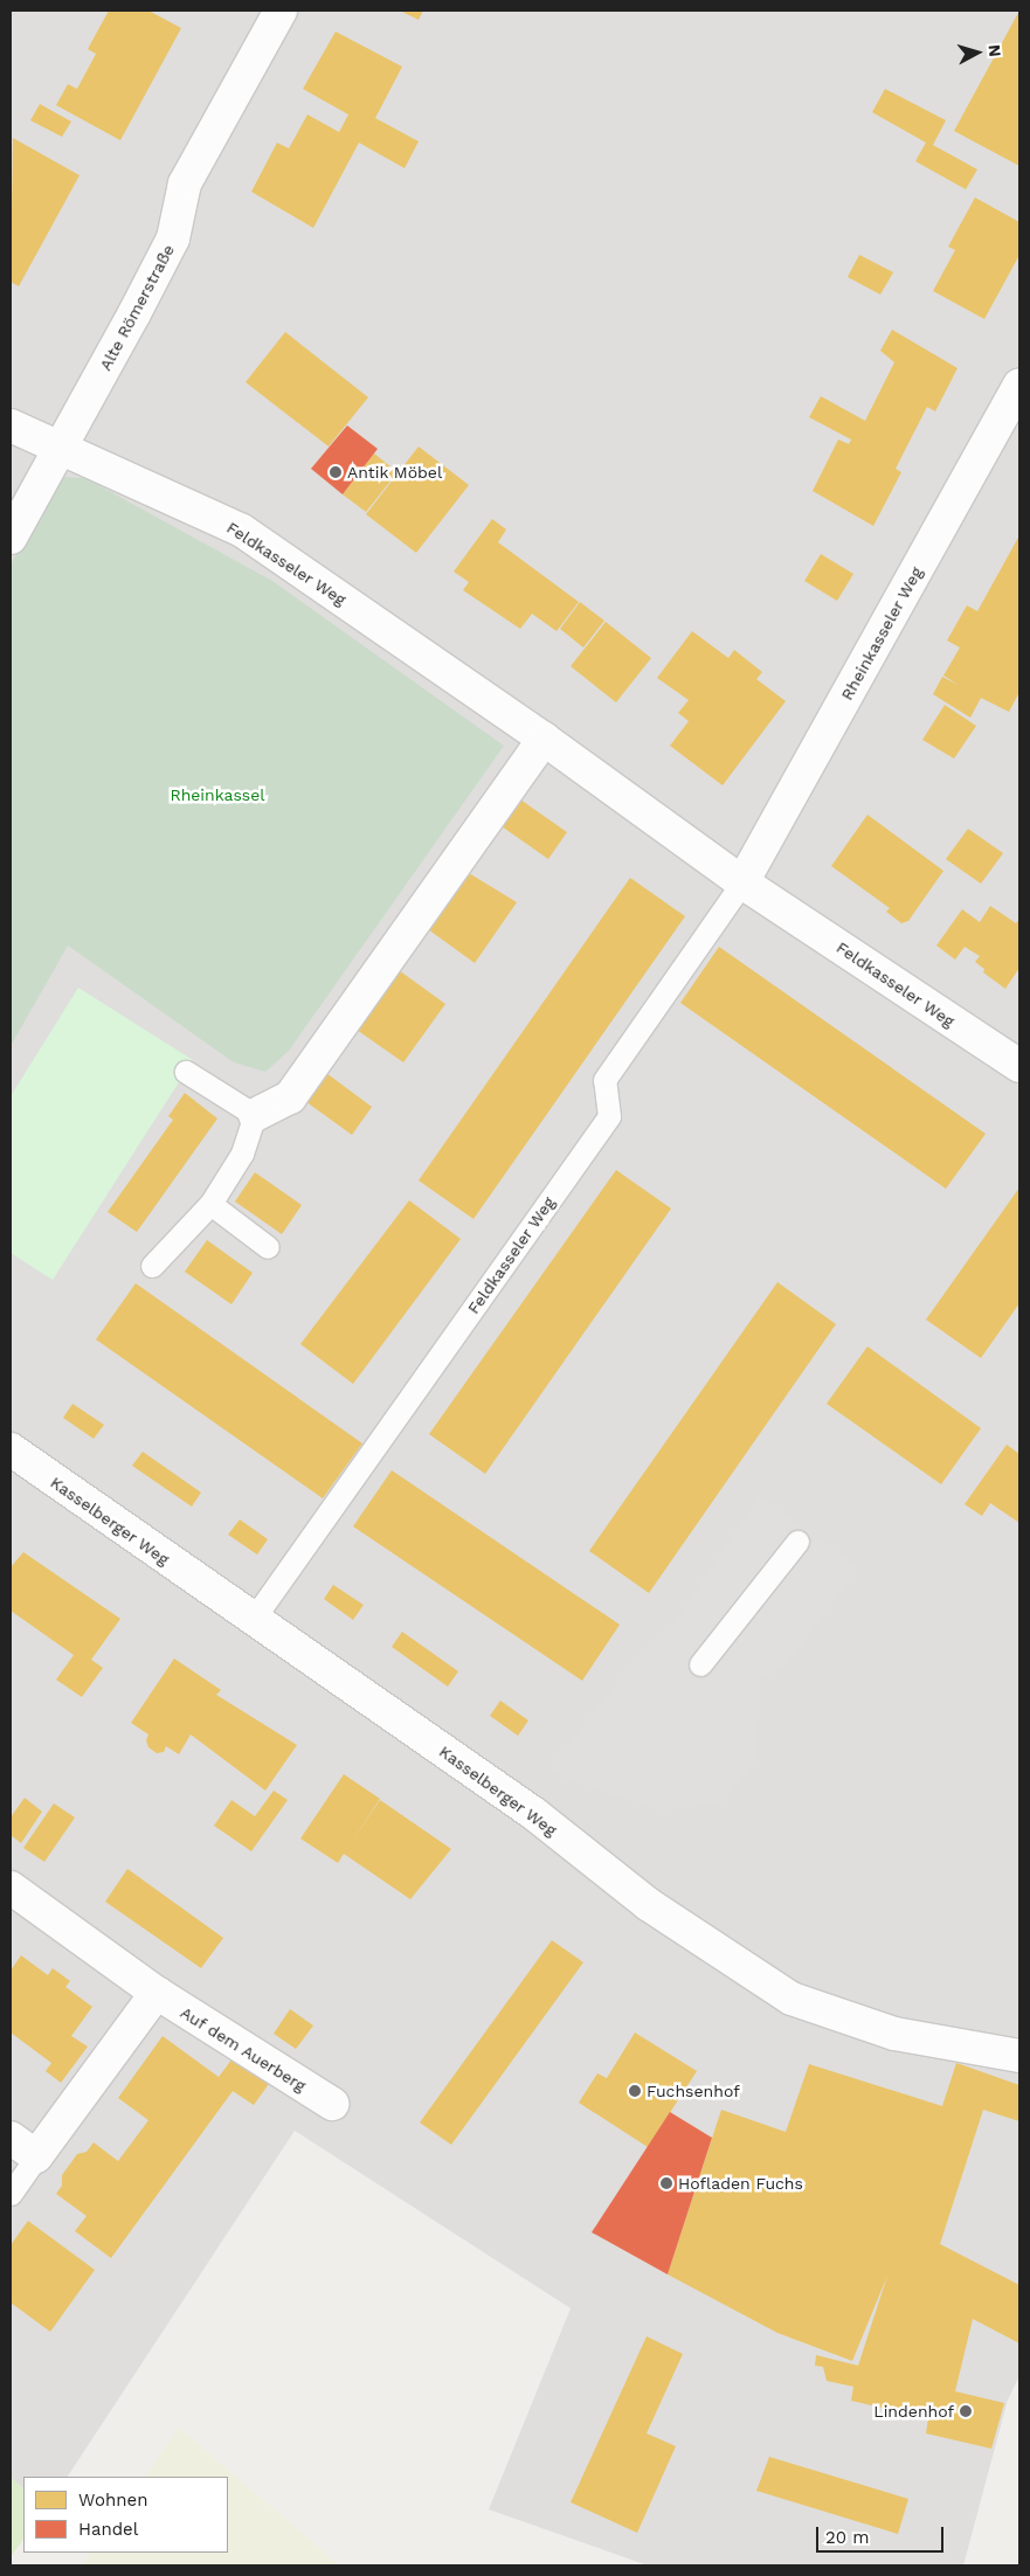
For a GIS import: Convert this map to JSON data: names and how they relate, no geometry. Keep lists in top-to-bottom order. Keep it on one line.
{"streets":{"street":["Alte Römerstraße","Feldkasseler Weg","Rheinkasseler Weg","Kasselberger Weg","Auf dem Auerberg"]},"crossings":[["Alte Römerstraße","Feldkasseler Weg"],["Feldkasseler Weg","Rheinkasseler Weg"],["Feldkasseler Weg","Kasselberger Weg"]],"parks":["Rheinkassel"],"places":["Antik Möbel","Fuchsenhof","Hofladen Fuchs","Lindenhof"],"legend":["Wohnen","Handel"],"scale_bar":"20 m","north":"right"}
